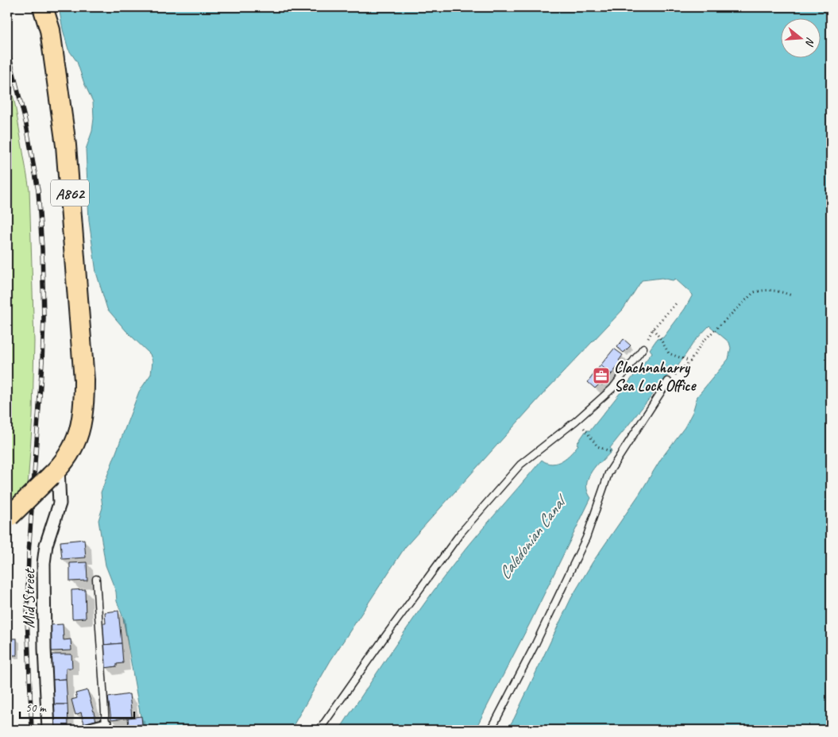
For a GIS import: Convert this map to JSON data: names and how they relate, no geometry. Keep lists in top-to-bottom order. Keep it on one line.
{"streets":{"main road":["A862"],"street":["Mid Street"]},"crossings":[["A862","Mid Street"]],"water":["Caledonian Canal"],"places":{"office":["Clachnaharry Sea Lock Office"]},"scale_bar":"50 m","north":"right"}
